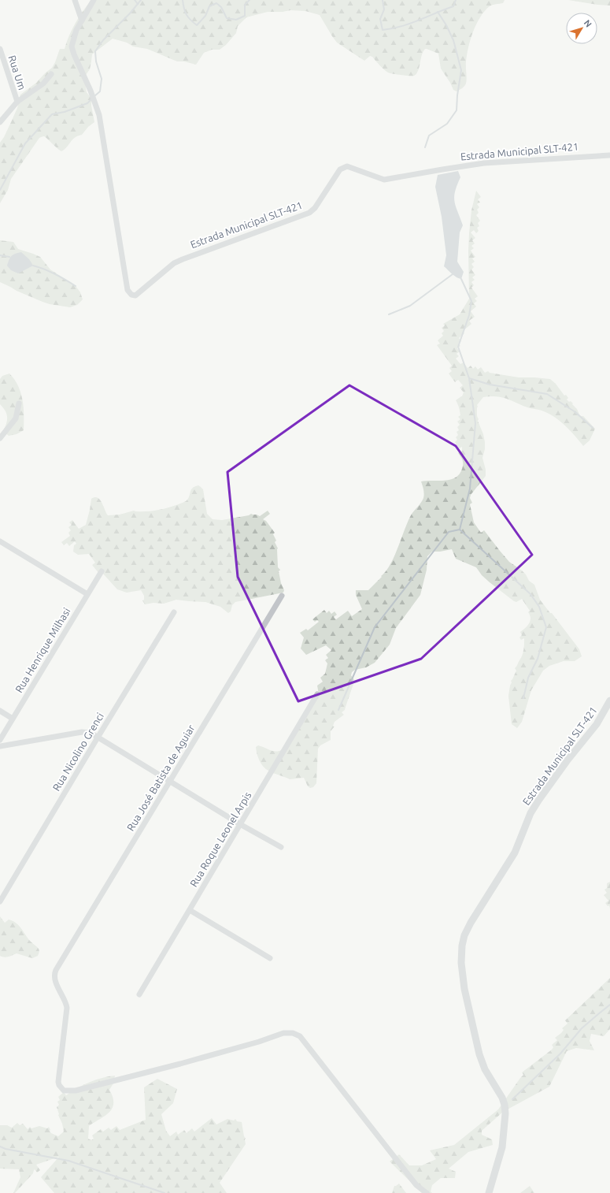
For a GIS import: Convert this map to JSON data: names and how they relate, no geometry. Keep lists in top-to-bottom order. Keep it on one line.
{"streets":{"street":["Rua Um","Estrada Municipal SLT-421","Rua Henrique Milhasi","Rua Nicolino Grenci","Rua José Batista de Aguiar","Rua Roque Leonel Arpis"]},"north":"top right"}
